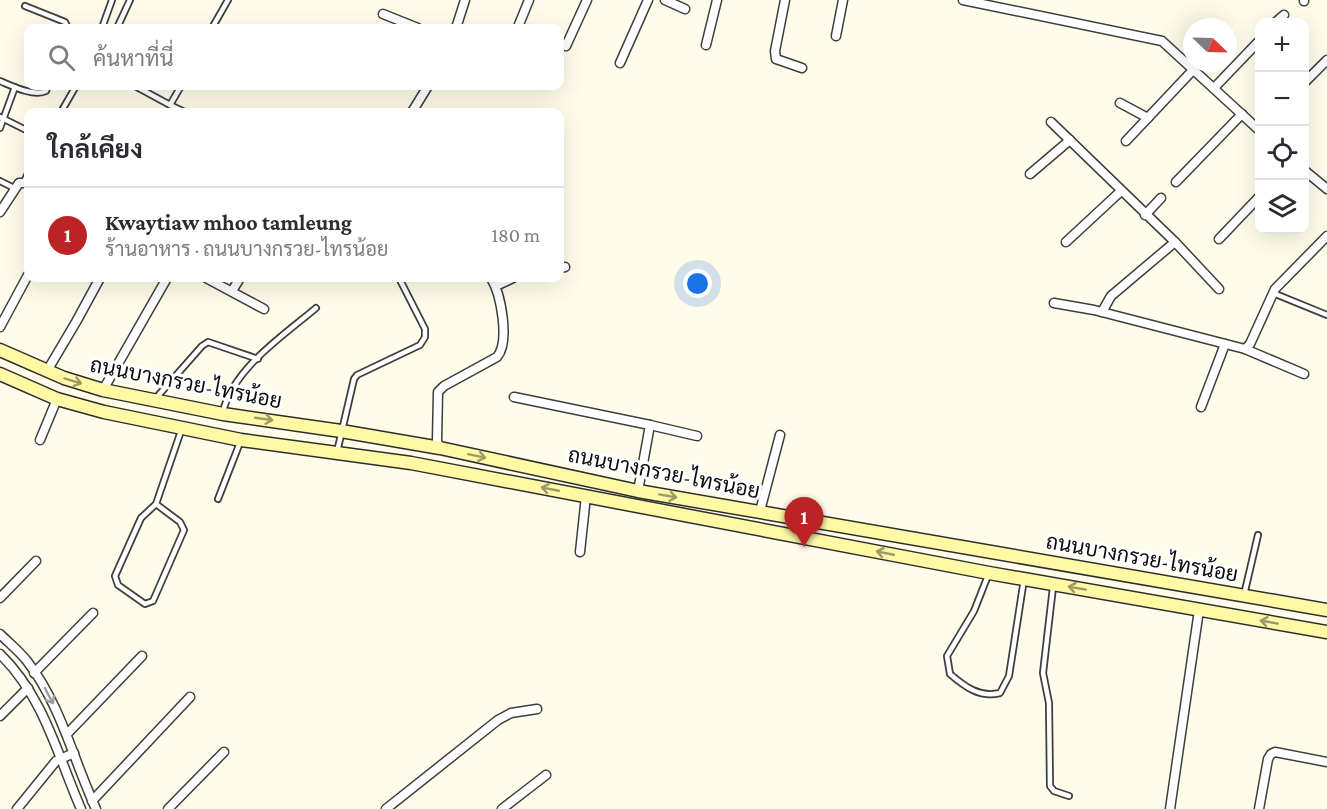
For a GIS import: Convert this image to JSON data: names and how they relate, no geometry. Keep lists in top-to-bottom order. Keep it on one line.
{"streets":{"main road":["ถนนบางกรวย-ไทรน้อย"]},"north":"bottom right","page":{"map_buttons":["+","−"],"search":"ค้นหาที่นี่","heading":"ใกล้เคียง","list":[{"mark":"1","name":"Kwaytiaw mhoo tamleung","note":"ร้านอาหาร · ถนนบางกรวย-ไทรน้อย","value":"180 m"}],"pins":"1"}}
